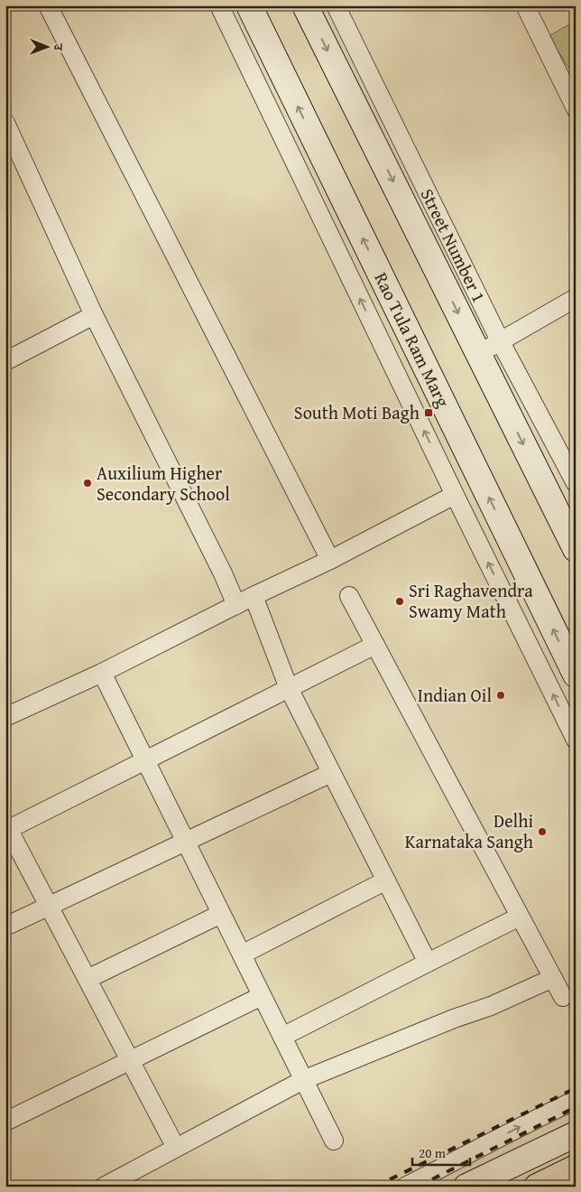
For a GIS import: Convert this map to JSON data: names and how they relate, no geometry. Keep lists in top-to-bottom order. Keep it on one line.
{"streets":{"main road":["Rao Tula Ram Marg"],"street":["Street Number 1"]},"places":{"transit":["South Moti Bagh"],"other":["Auxilium Higher Secondary School","Sri Raghavendra Swamy Math","Indian Oil","Delhi Karnataka Sangh"]},"scale_bar":"20 m","north":"right"}
